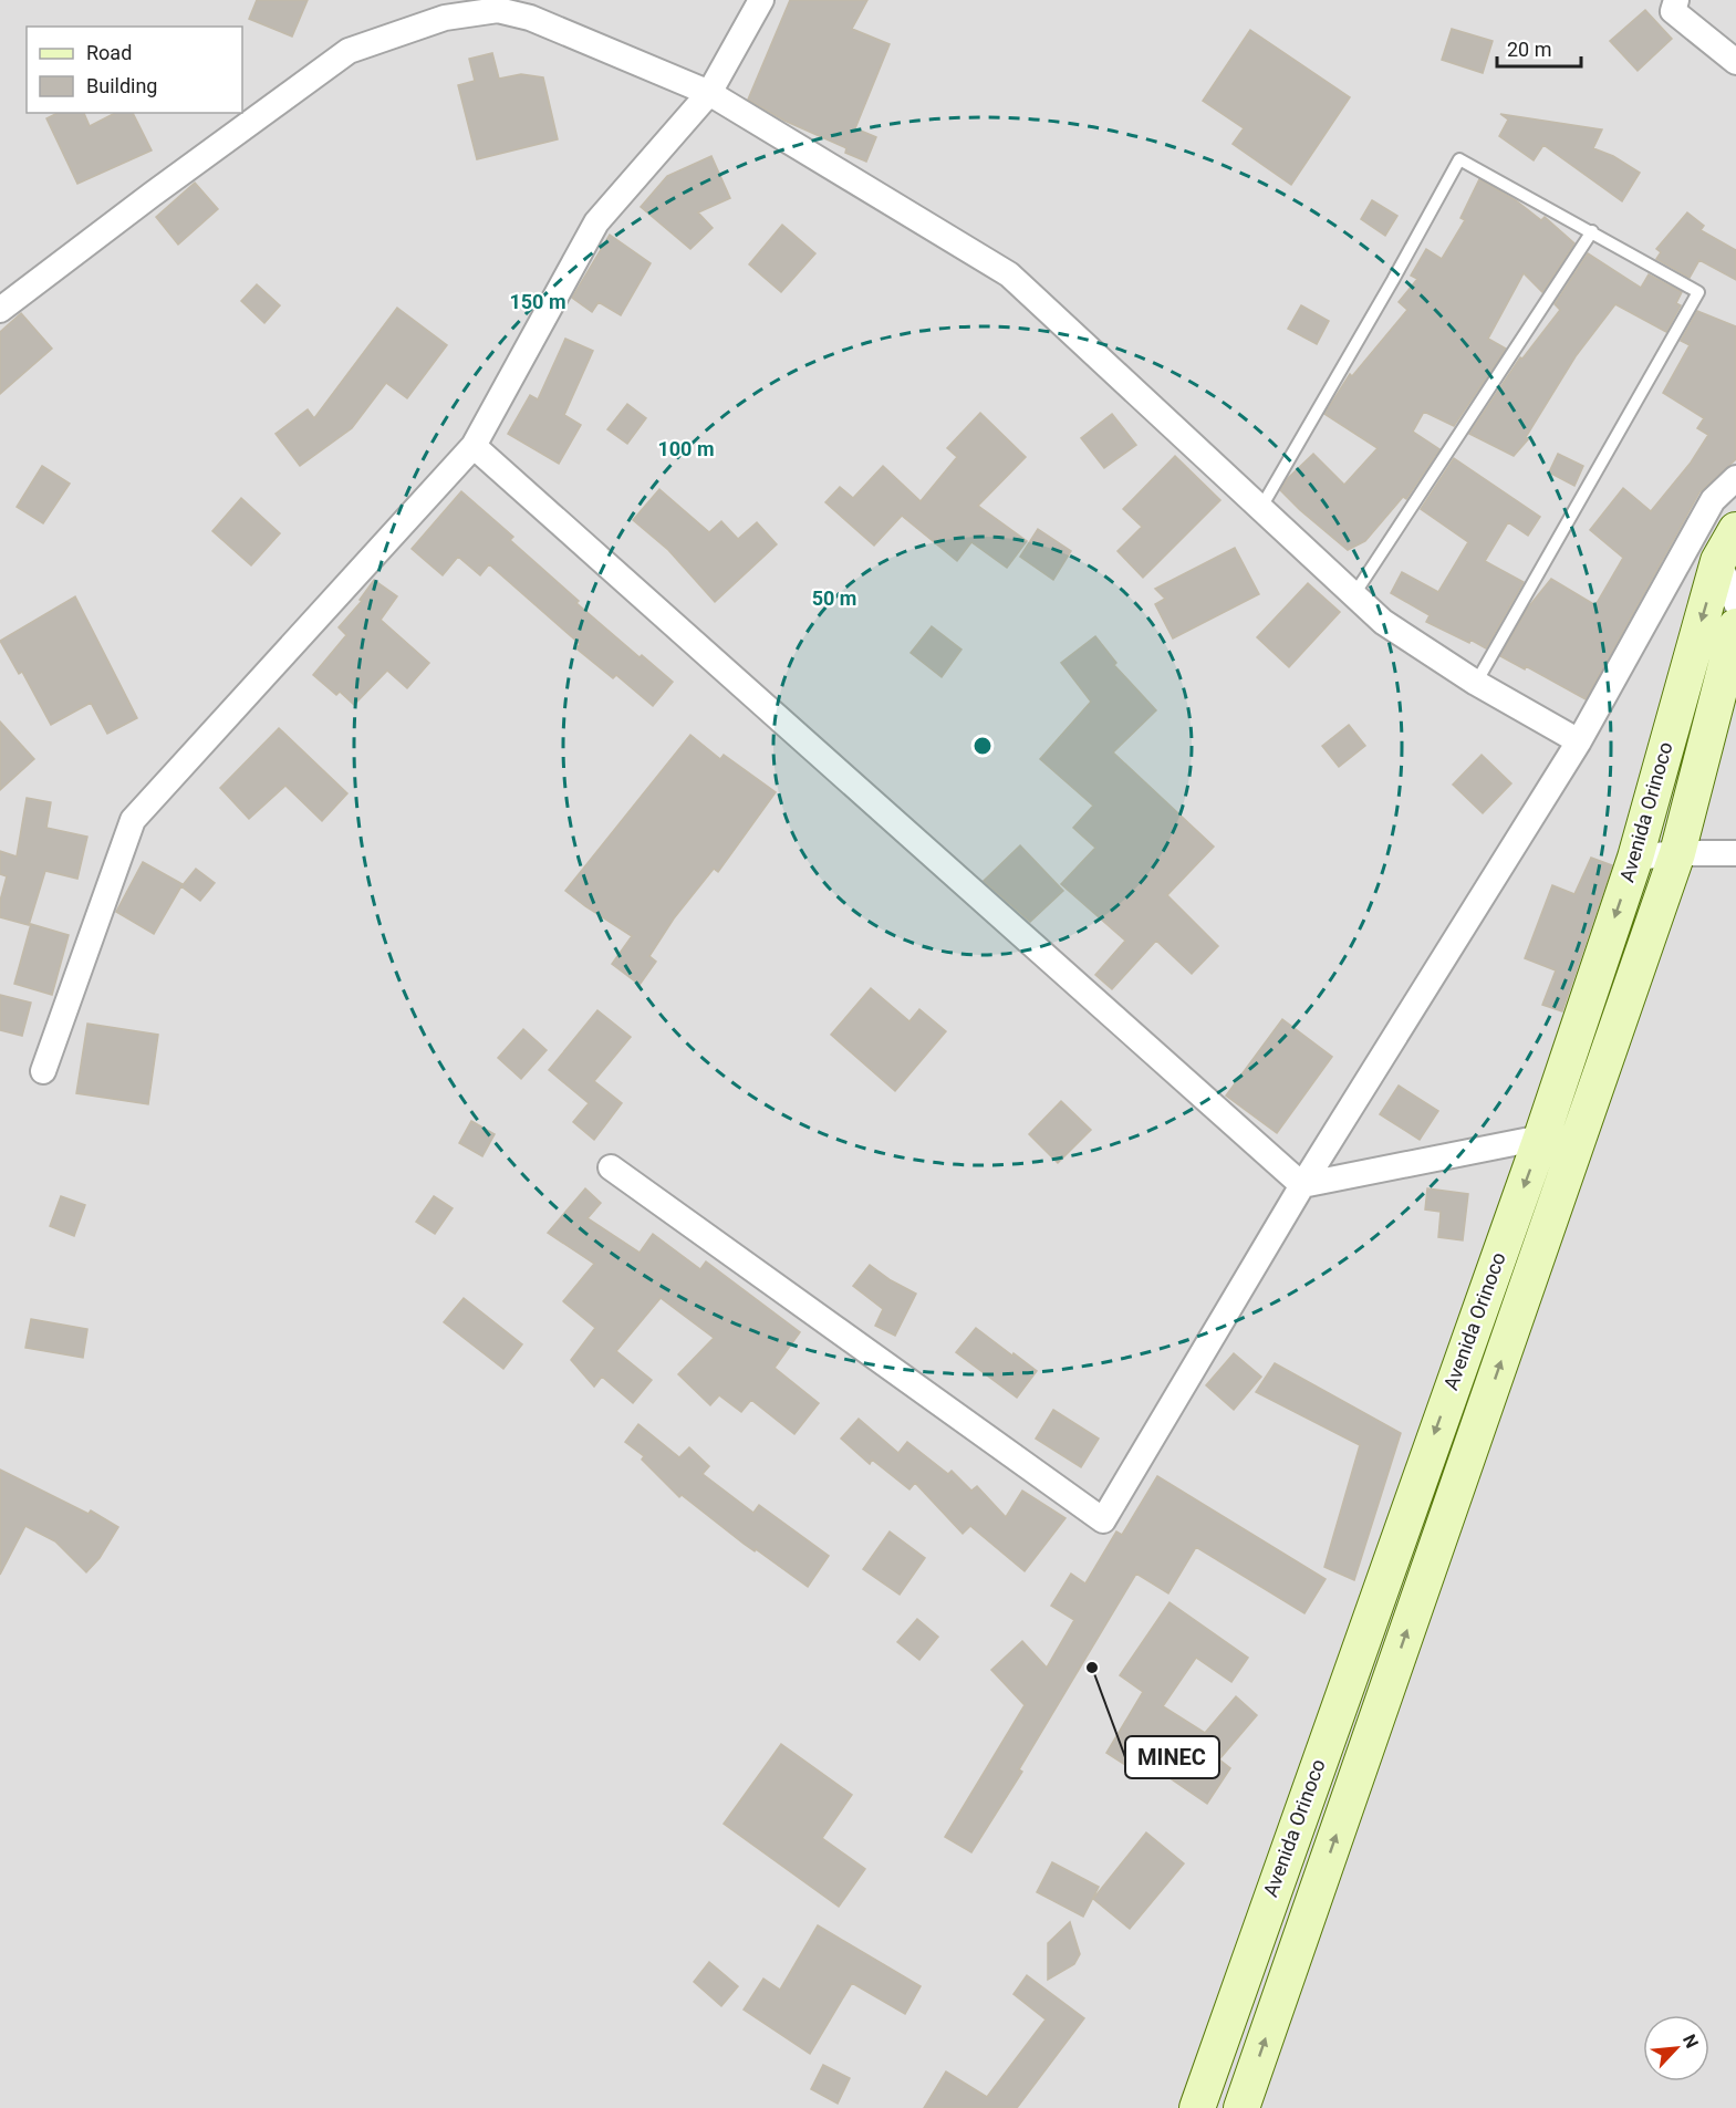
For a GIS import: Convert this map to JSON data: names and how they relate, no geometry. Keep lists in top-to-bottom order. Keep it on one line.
{"streets":{"street":["Avenida Orinoco"]},"places":["MINEC"],"legend":["Road","Building"],"scale_bar":"20 m","north":"top right","rings":["150 m","100 m","50 m"]}
